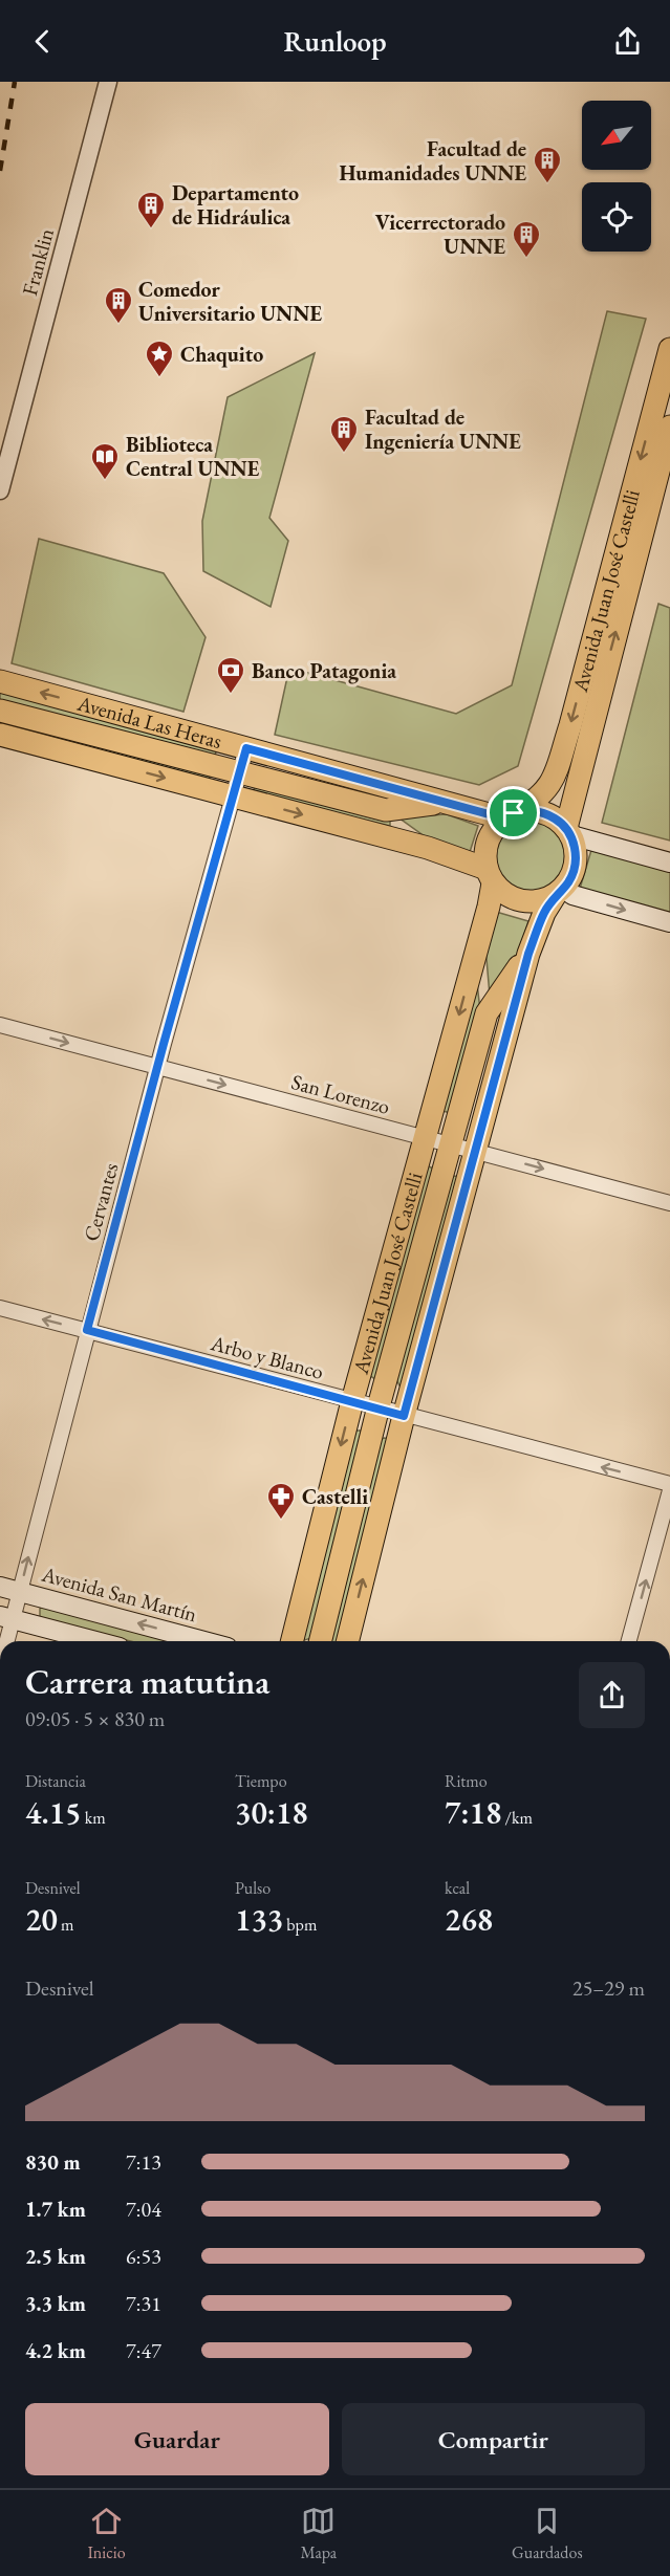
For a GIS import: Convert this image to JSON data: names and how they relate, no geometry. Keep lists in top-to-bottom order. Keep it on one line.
{"streets":{"main road":["Avenida Juan José Castelli","Avenida Las Heras","Avenida San Martín"],"street":["Franklin","San Lorenzo","Cervantes","Arbo y Blanco"]},"crossings":[["Avenida Juan José Castelli","Avenida Las Heras"],["Avenida Juan José Castelli","San Lorenzo"],["Avenida Juan José Castelli","Arbo y Blanco"],["Avenida Las Heras","Cervantes"],["San Lorenzo","Cervantes"],["Cervantes","Arbo y Blanco"],["Cervantes","Avenida San Martín"]],"one_way":["San Lorenzo","Arbo y Blanco"],"places":{"building":["Facultad de Humanidades UNNE","Departamento de Hidráulica","Vicerrectorado UNNE","Comedor Universitario UNNE","Facultad de Ingeniería UNNE"],"place":["Chaquito"],"library":["Biblioteca Central UNNE"],"bank":["Banco Patagonia"],"pharmacy":["Castelli"]},"north":"bottom left","page":{"header":"Runloop","heading":["Carrera matutina","09:05 · 5 × 830 m"],"stats":[["Distancia","4.15 km"],["Tiempo","30:18"],["Ritmo","7:18 /km"],["Desnivel","20 m"],["Pulso","133 bpm"],["kcal","268"]],"chart":["Desnivel","25–29 m"],"list":[{"name":"830 m","note":"7:13"},{"name":"1.7 km","note":"7:04"},{"name":"2.5 km","note":"6:53"},{"name":"3.3 km","note":"7:31"},{"name":"4.2 km","note":"7:47"}],"buttons":["Guardar","Compartir"],"tabs":["Inicio","Mapa","Guardados"]}}
